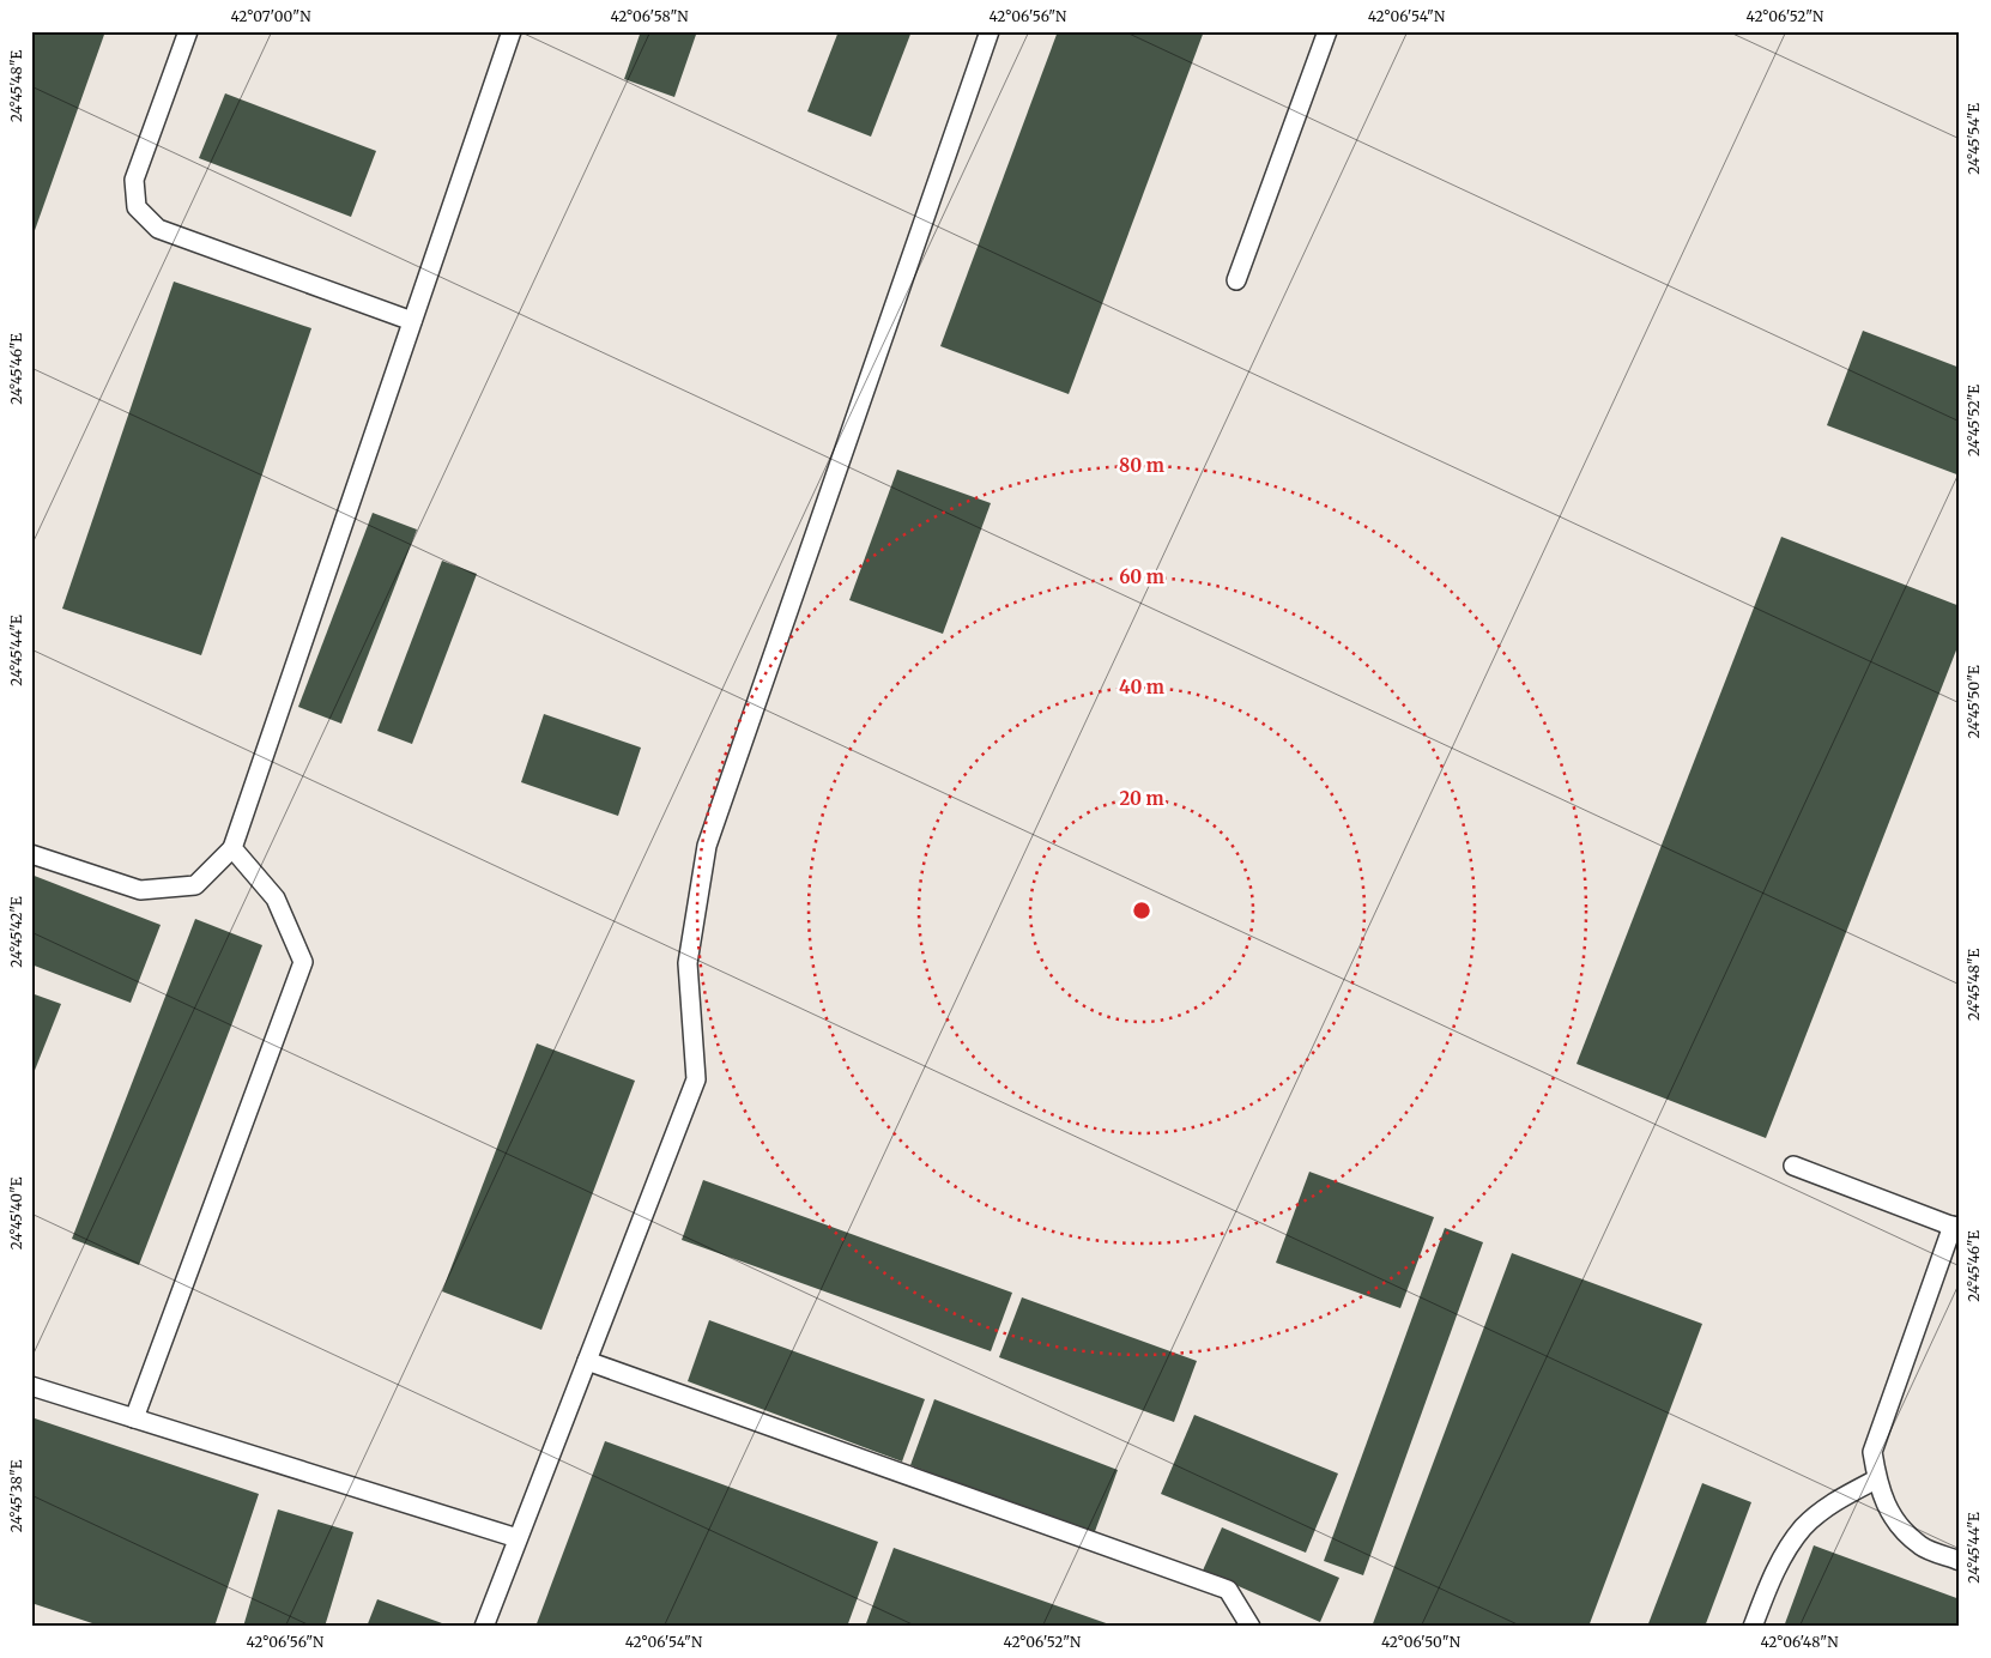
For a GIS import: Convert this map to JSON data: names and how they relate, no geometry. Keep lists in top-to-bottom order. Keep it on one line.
{"coordinates":["42°07'00\"N","42°06'58\"N","42°06'56\"N","42°06'54\"N","42°06'52\"N","24°45'48\"E","24°45'54\"E","24°45'46\"E","24°45'52\"E","24°45'44\"E","24°45'50\"E","24°45'42\"E","24°45'40\"E","24°45'38\"E","42°06'50\"N","42°06'48\"N"],"rings":["80 m","60 m","40 m","20 m"]}
